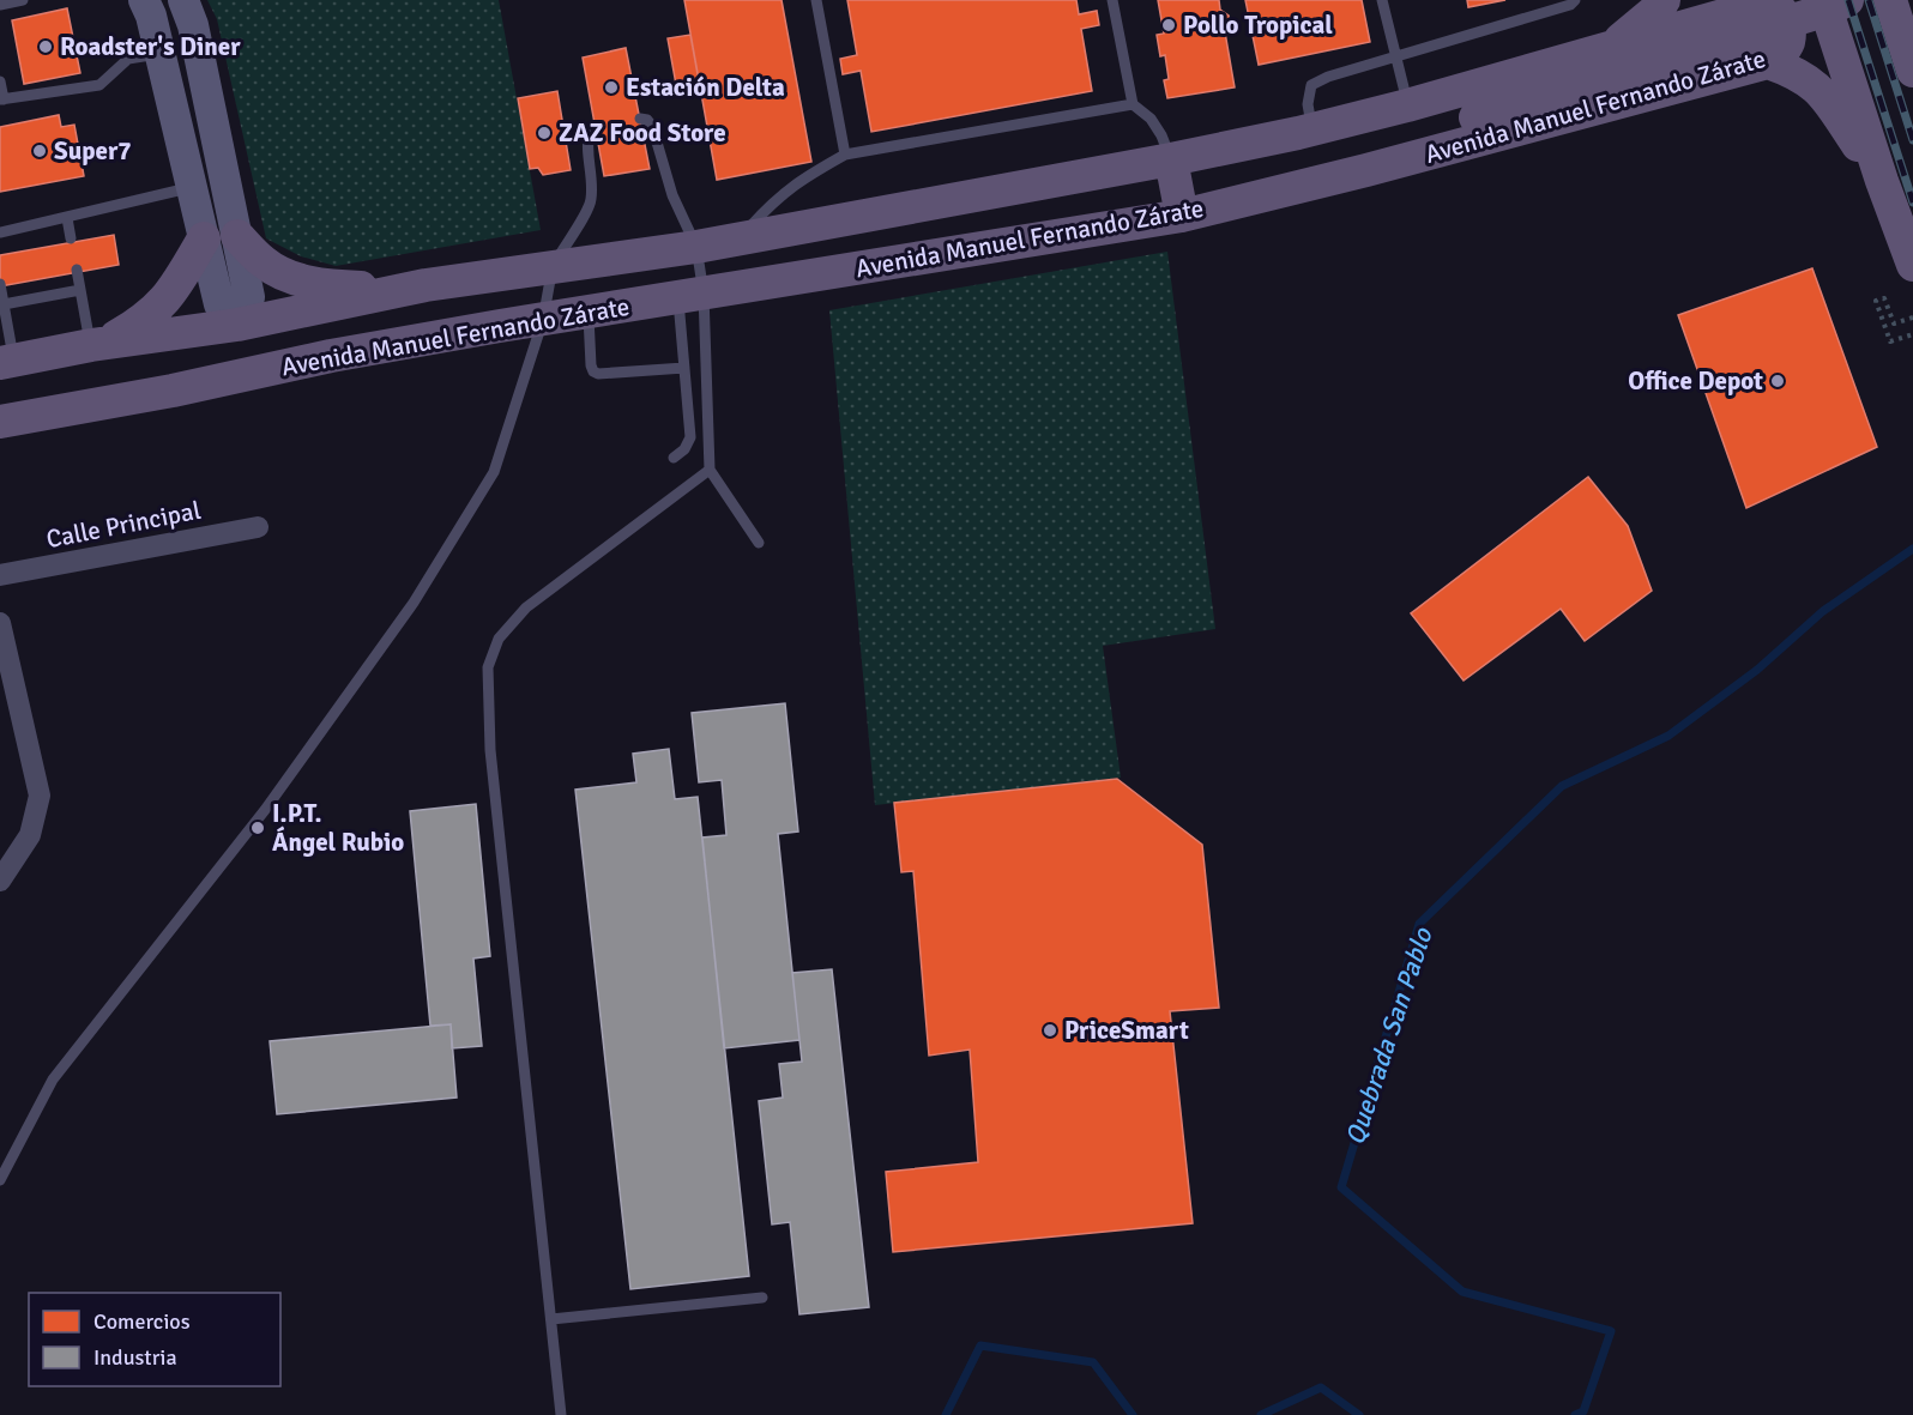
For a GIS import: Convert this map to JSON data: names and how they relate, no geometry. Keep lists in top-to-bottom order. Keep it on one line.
{"streets":{"main road":["Avenida Manuel Fernando Zárate"],"street":["Calle Principal"]},"water":["Quebrada San Pablo"],"places":["Pollo Tropical","Roadster's Diner","Estación Delta","ZAZ Food Store","Super7","Office Depot","I.P.T. Ángel Rubio","PriceSmart"],"legend":["Comercios","Industria"]}
